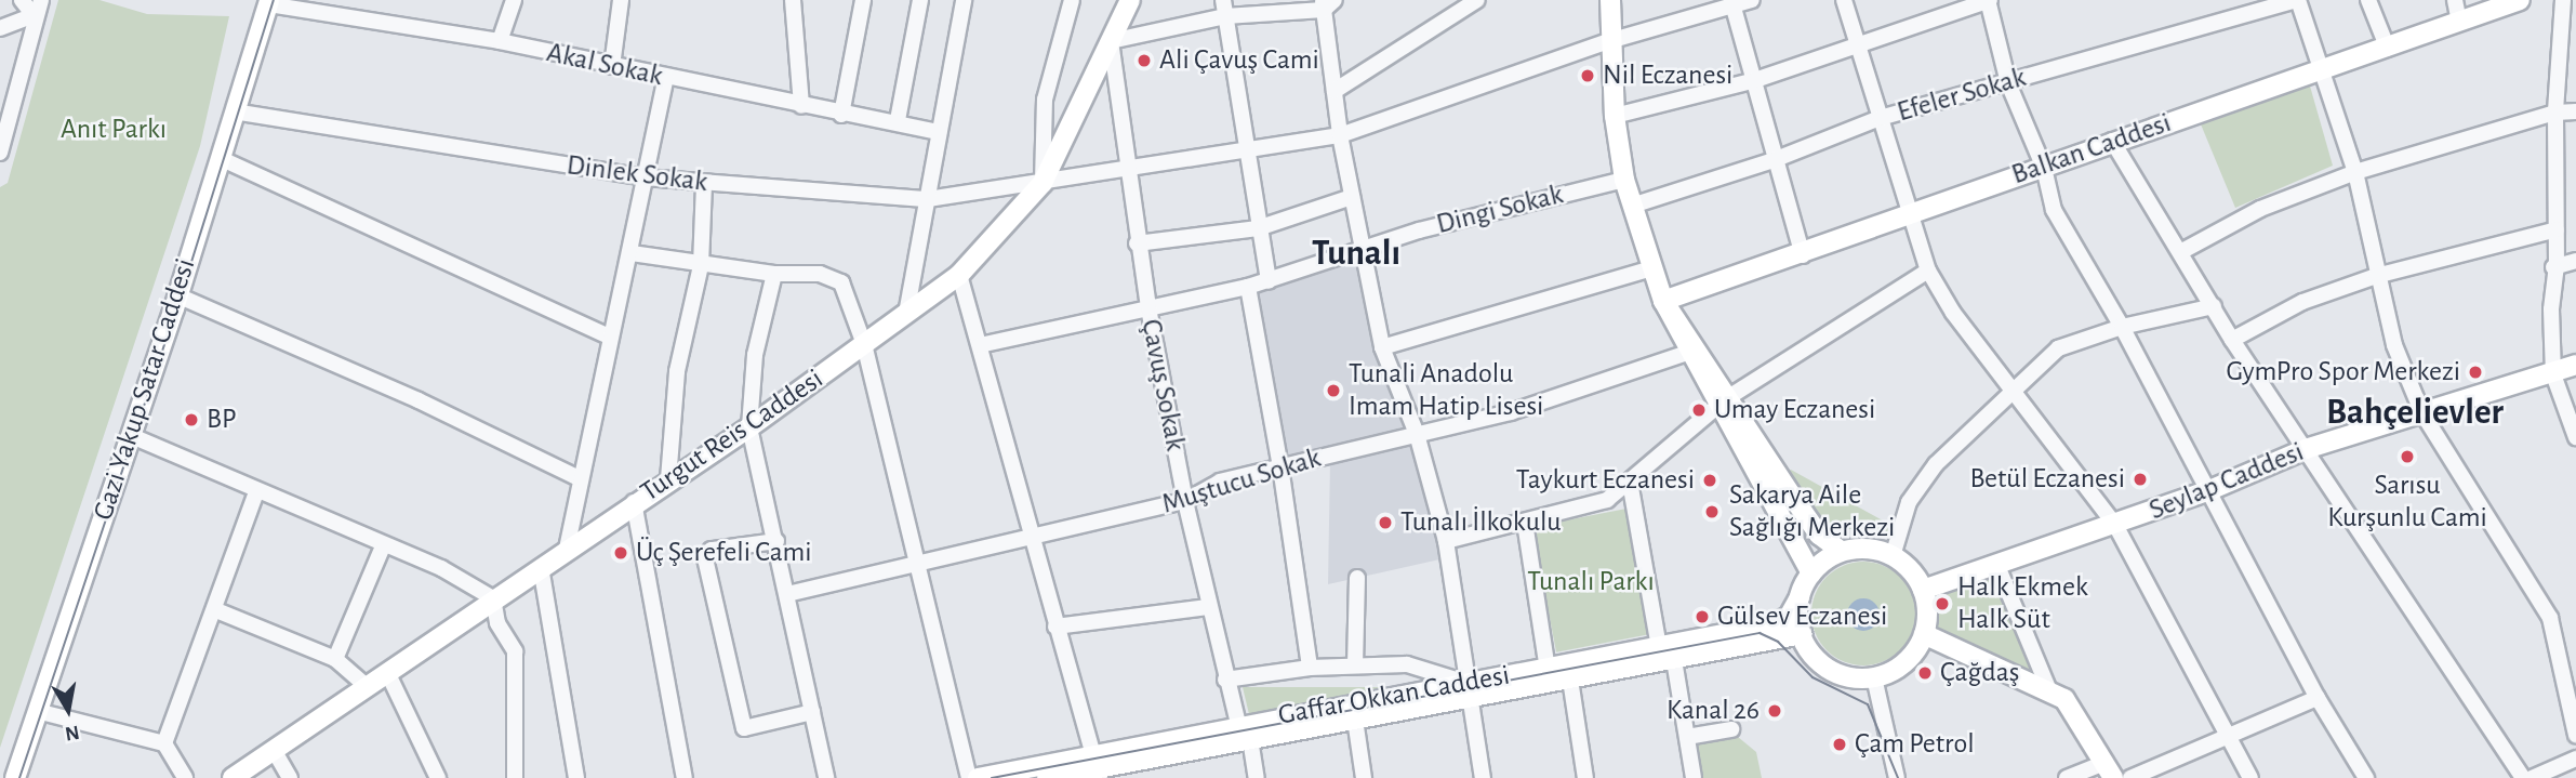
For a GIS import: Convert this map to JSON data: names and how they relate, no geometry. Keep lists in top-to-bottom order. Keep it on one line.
{"streets":{"main road":["Balkan Caddesi","Gazi Yakup Satar Caddesi","Turgut Reis Caddesi","Seylap Caddesi","Gaffar Okkan Caddesi"],"street":["Akal Sokak","Efeler Sokak","Dinlek Sokak","Dingi Sokak","Çavuş Sokak","Muştucu Sokak"]},"crossings":[["Akal Sokak","Gazi Yakup Satar Caddesi"],["Dinlek Sokak","Çavuş Sokak"],["Dinlek Sokak","Gazi Yakup Satar Caddesi"],["Dinlek Sokak","Turgut Reis Caddesi"],["Dingi Sokak","Çavuş Sokak"],["Çavuş Sokak","Turgut Reis Caddesi"],["Çavuş Sokak","Muştucu Sokak"],["Çavuş Sokak","Gaffar Okkan Caddesi"],["Seylap Caddesi","Gaffar Okkan Caddesi"]],"districts":["Tunalı","Bahçelievler"],"parks":["Anıt Parkı","Tunalı Parkı"],"places":["Ali Çavuş Cami","Nil Eczanesi","GymPro Spor Merkezi","Tunali Anadolu Imam Hatip Lisesi","Umay Eczanesi","BP","Sarısu Kurşunlu Cami","Betül Eczanesi","Taykurt Eczanesi","Sakarya Aile Sağlığı Merkezi","Tunalı İlkokulu","Üç Şerefeli Cami","Halk Ekmek Halk Süt","Gülsev Eczanesi","Çağdaş","Kanal 26","Çam Petrol"],"north":"bottom"}
